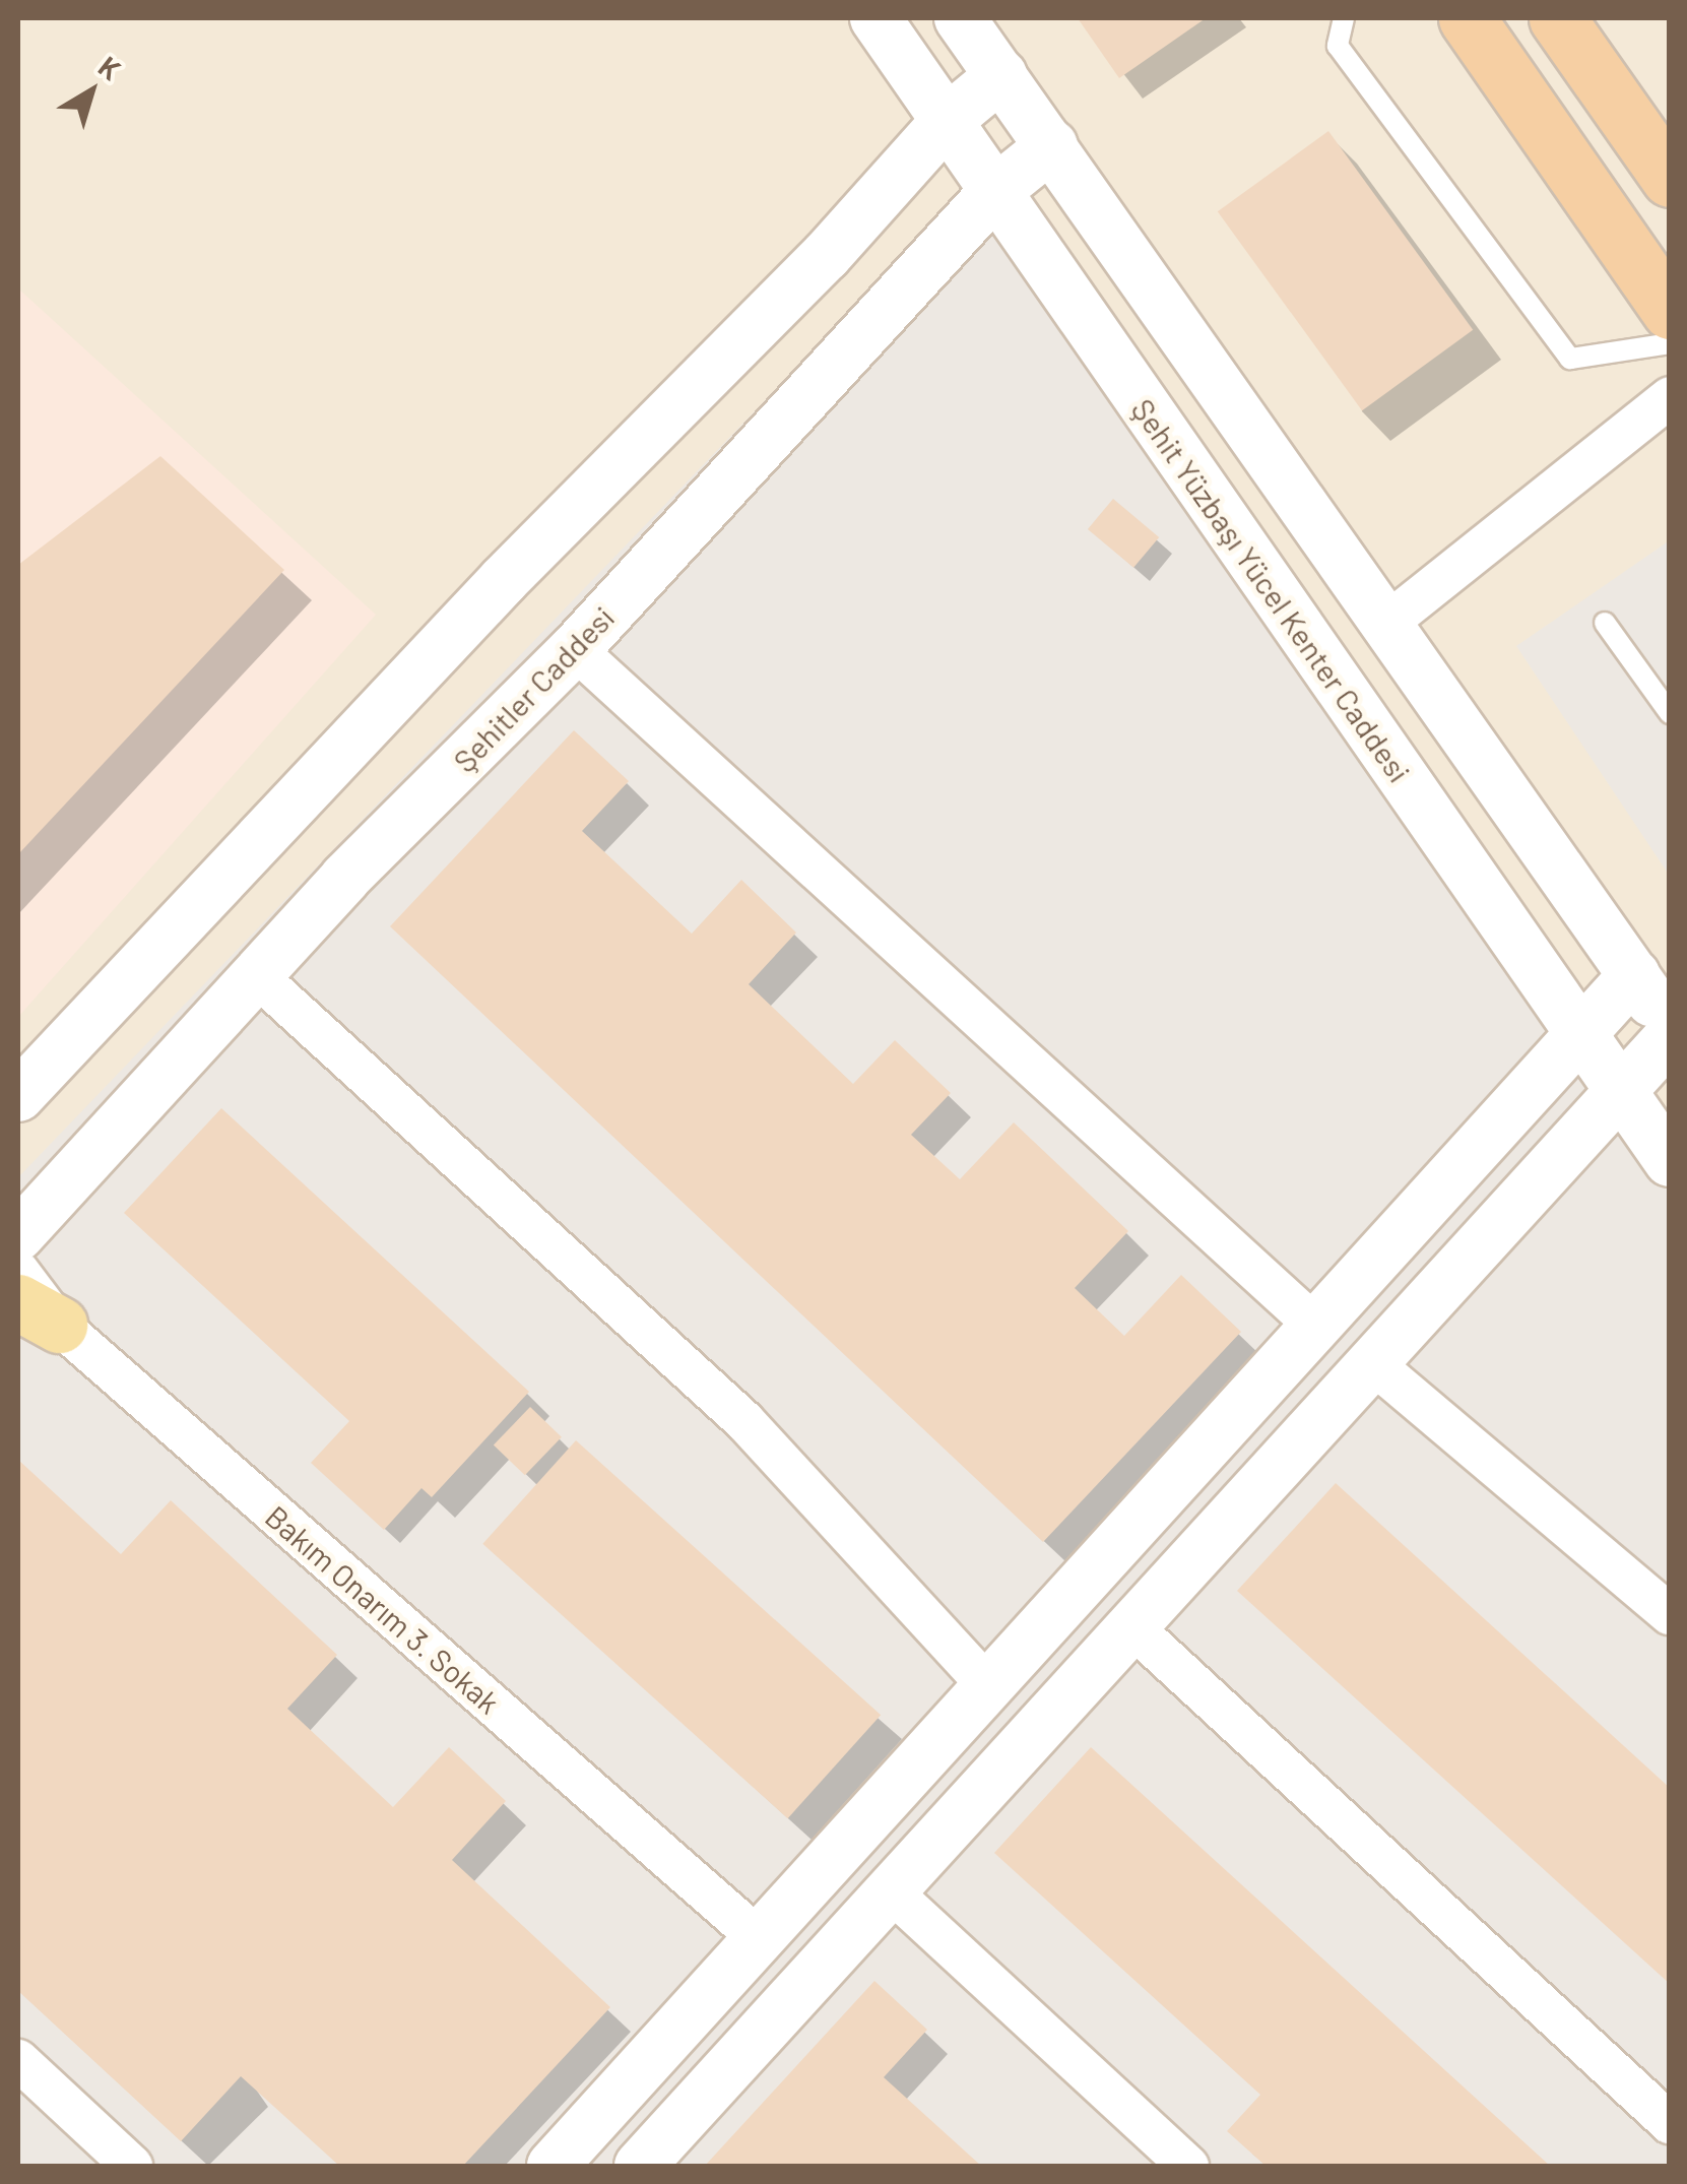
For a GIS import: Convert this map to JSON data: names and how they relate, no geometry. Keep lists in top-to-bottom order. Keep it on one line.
{"streets":{"street":["Şehit Yüzbaşı Yücel Kenter Caddesi","Şehitler Caddesi","Bakım Onarım 3. Sokak"]},"crossings":[["Şehit Yüzbaşı Yücel Kenter Caddesi","Şehitler Caddesi"]],"north":"top right"}
